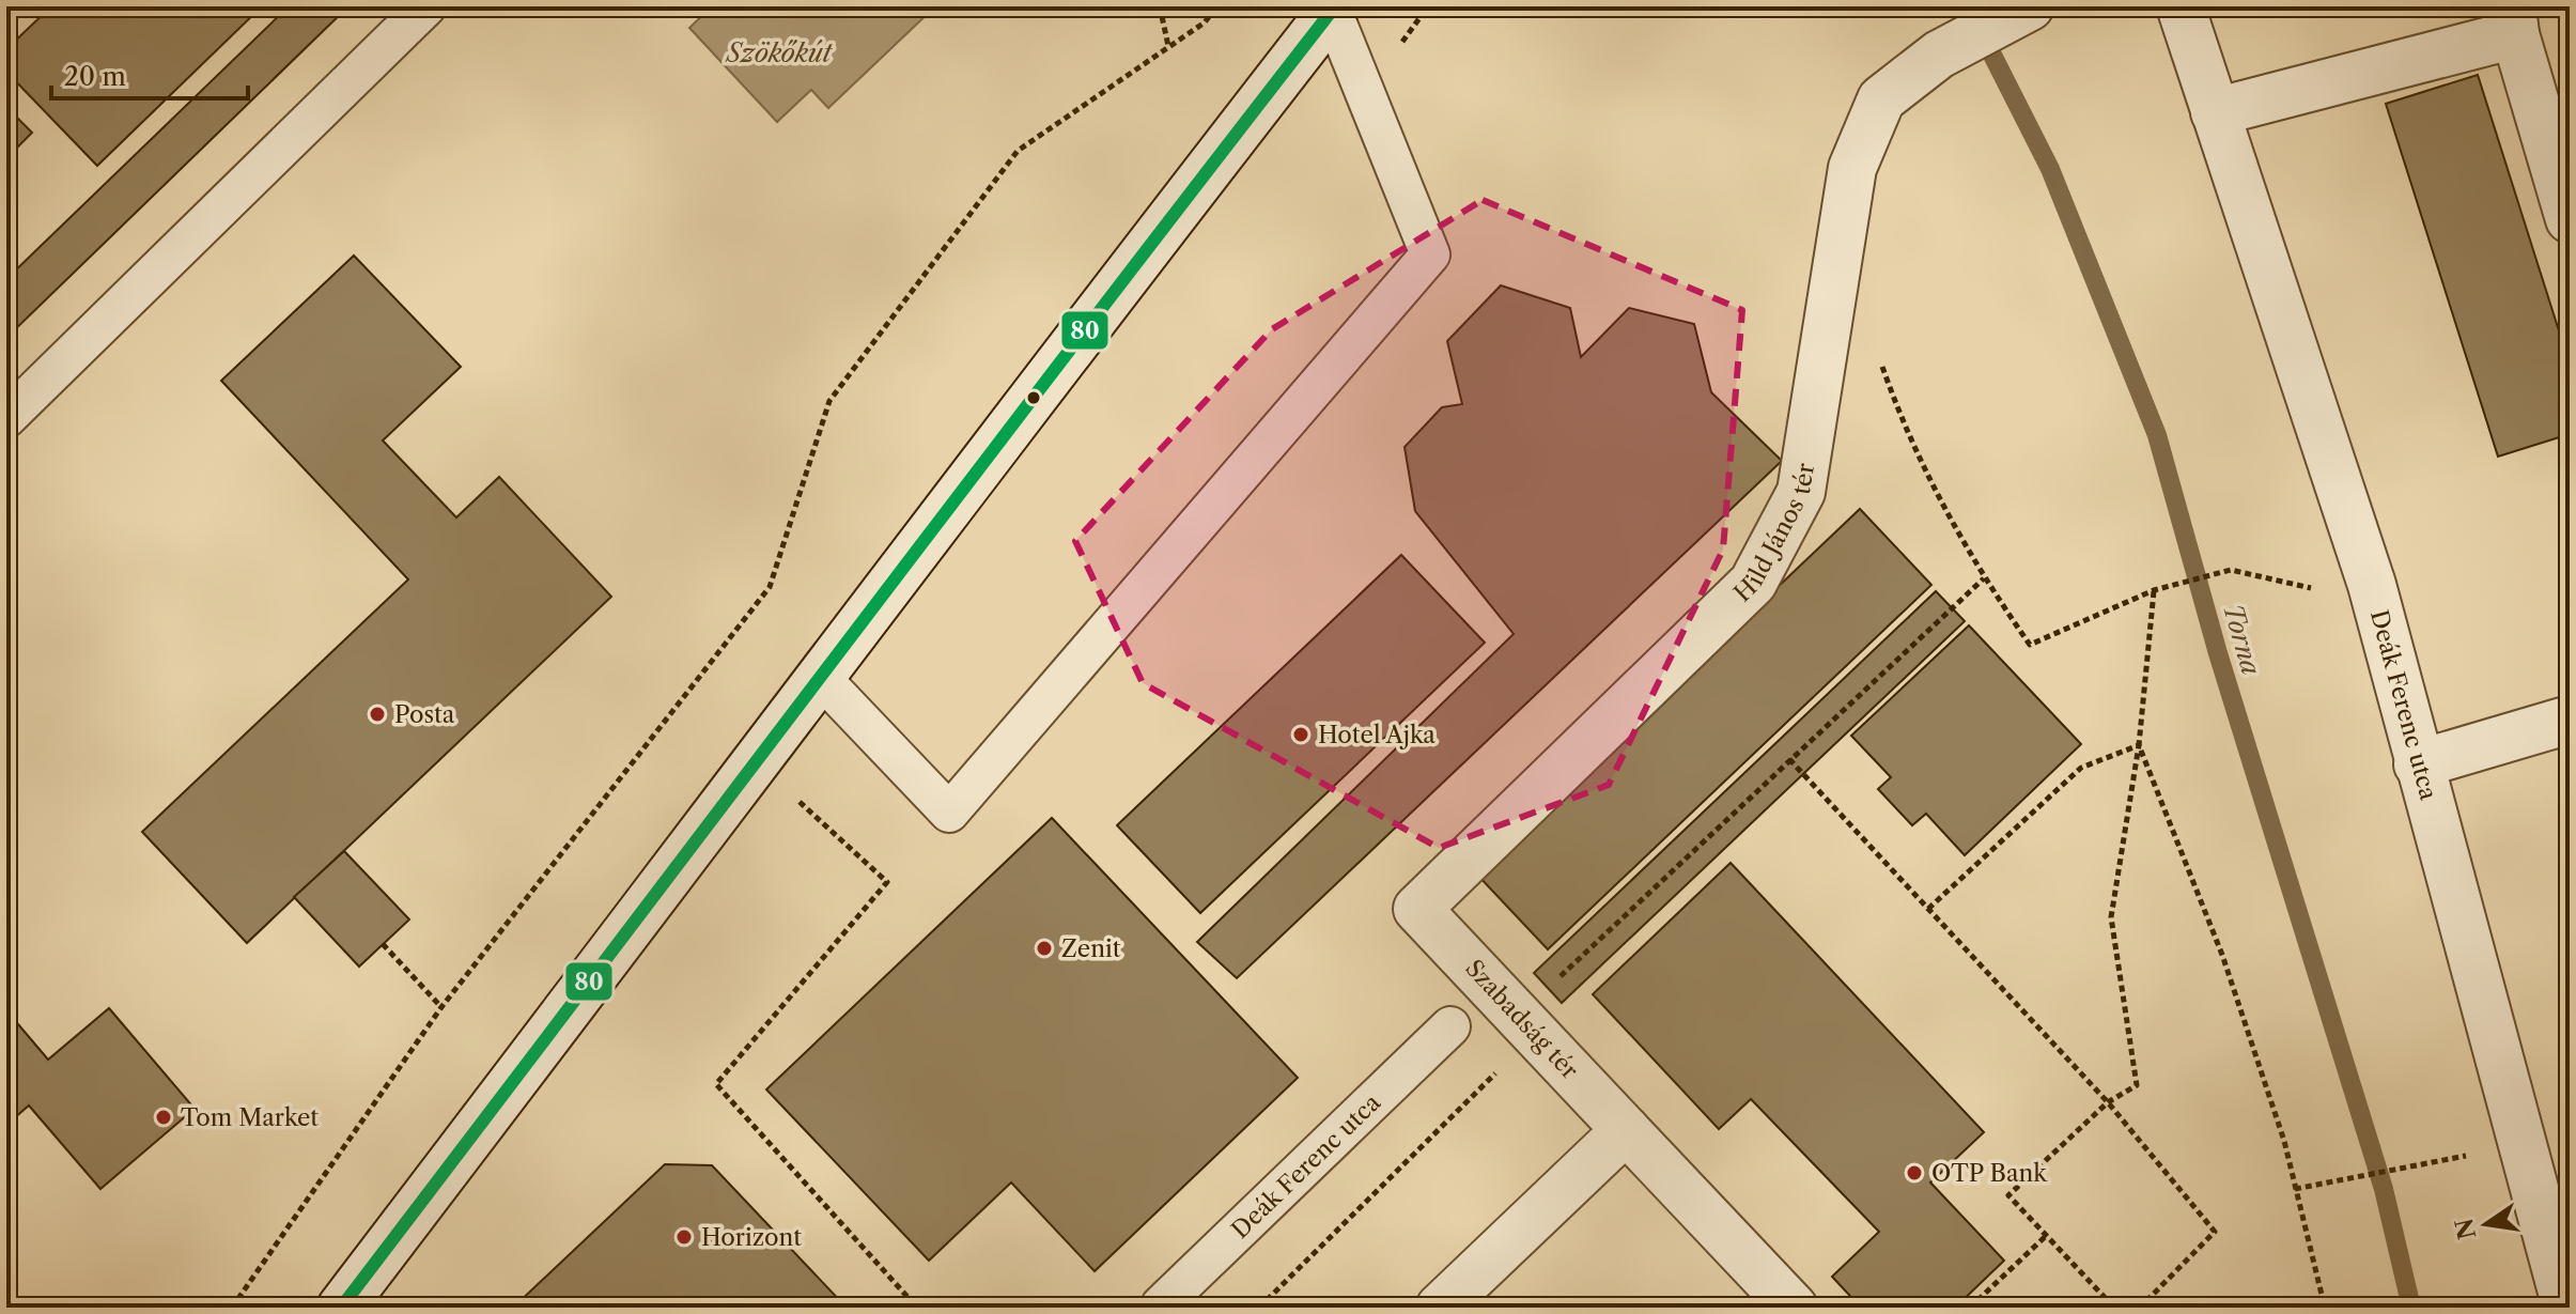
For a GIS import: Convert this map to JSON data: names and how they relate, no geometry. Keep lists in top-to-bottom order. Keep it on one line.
{"streets":{"street":["Hild János tér","Deák Ferenc utca","Szabadság tér"]},"crossings":[["Hild János tér","Szabadság tér"]],"water":["Szökőkút","Torna"],"places":["Posta","Hotel Ajka","Zenit","Tom Market","OTP Bank","Horizont"],"lines":["transit line 80"],"scale_bar":"20 m","north":"left"}
